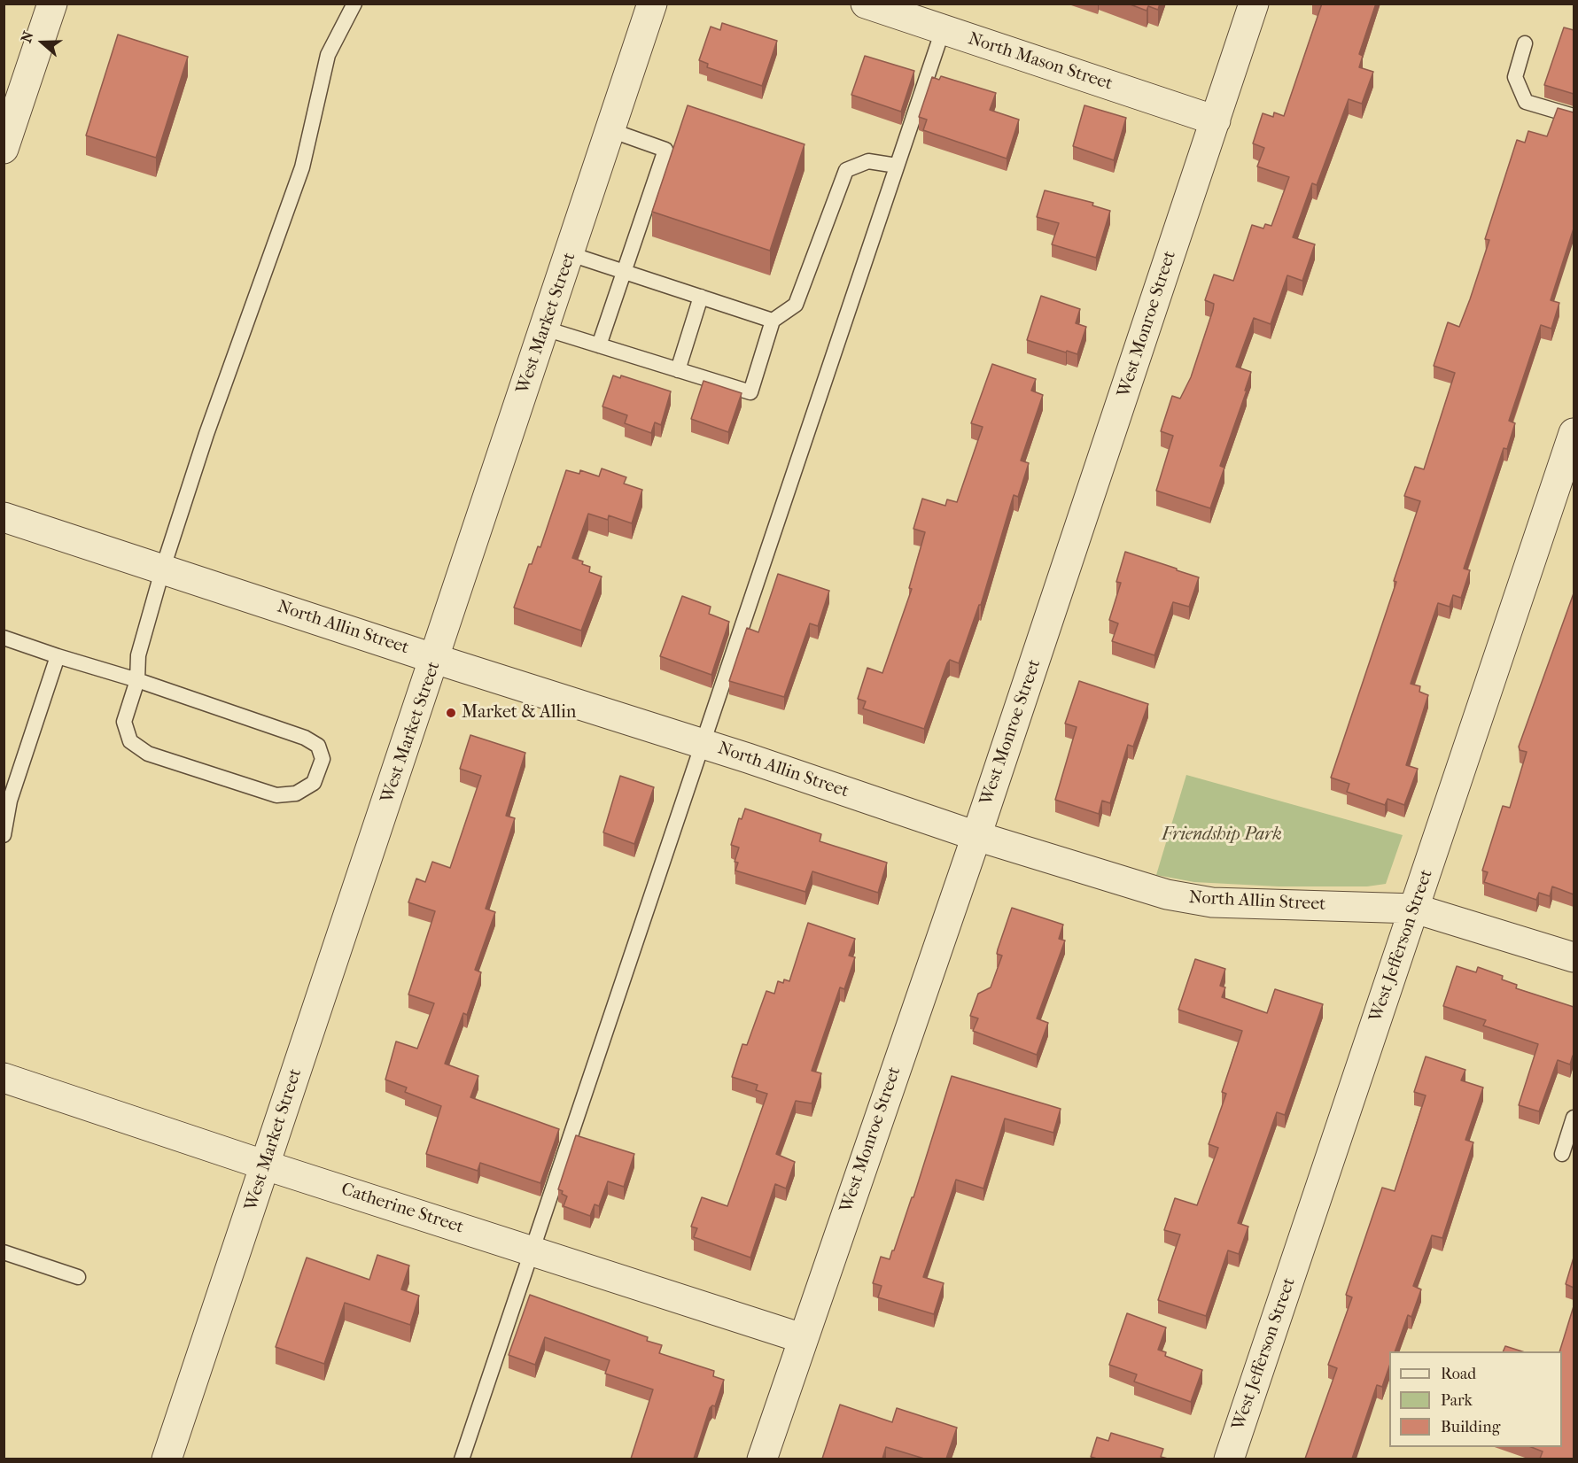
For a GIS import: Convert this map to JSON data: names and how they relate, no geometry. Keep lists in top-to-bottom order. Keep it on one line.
{"streets":{"street":["North Mason Street","West Market Street","West Monroe Street","North Allin Street","West Jefferson Street","Catherine Street"]},"crossings":[["North Mason Street","West Monroe Street"],["West Market Street","North Allin Street"],["West Market Street","Catherine Street"],["West Monroe Street","North Allin Street"],["West Monroe Street","Catherine Street"],["North Allin Street","West Jefferson Street"]],"parks":["Friendship Park"],"places":["Market & Allin"],"legend":["Road","Park","Building"],"north":"left"}
